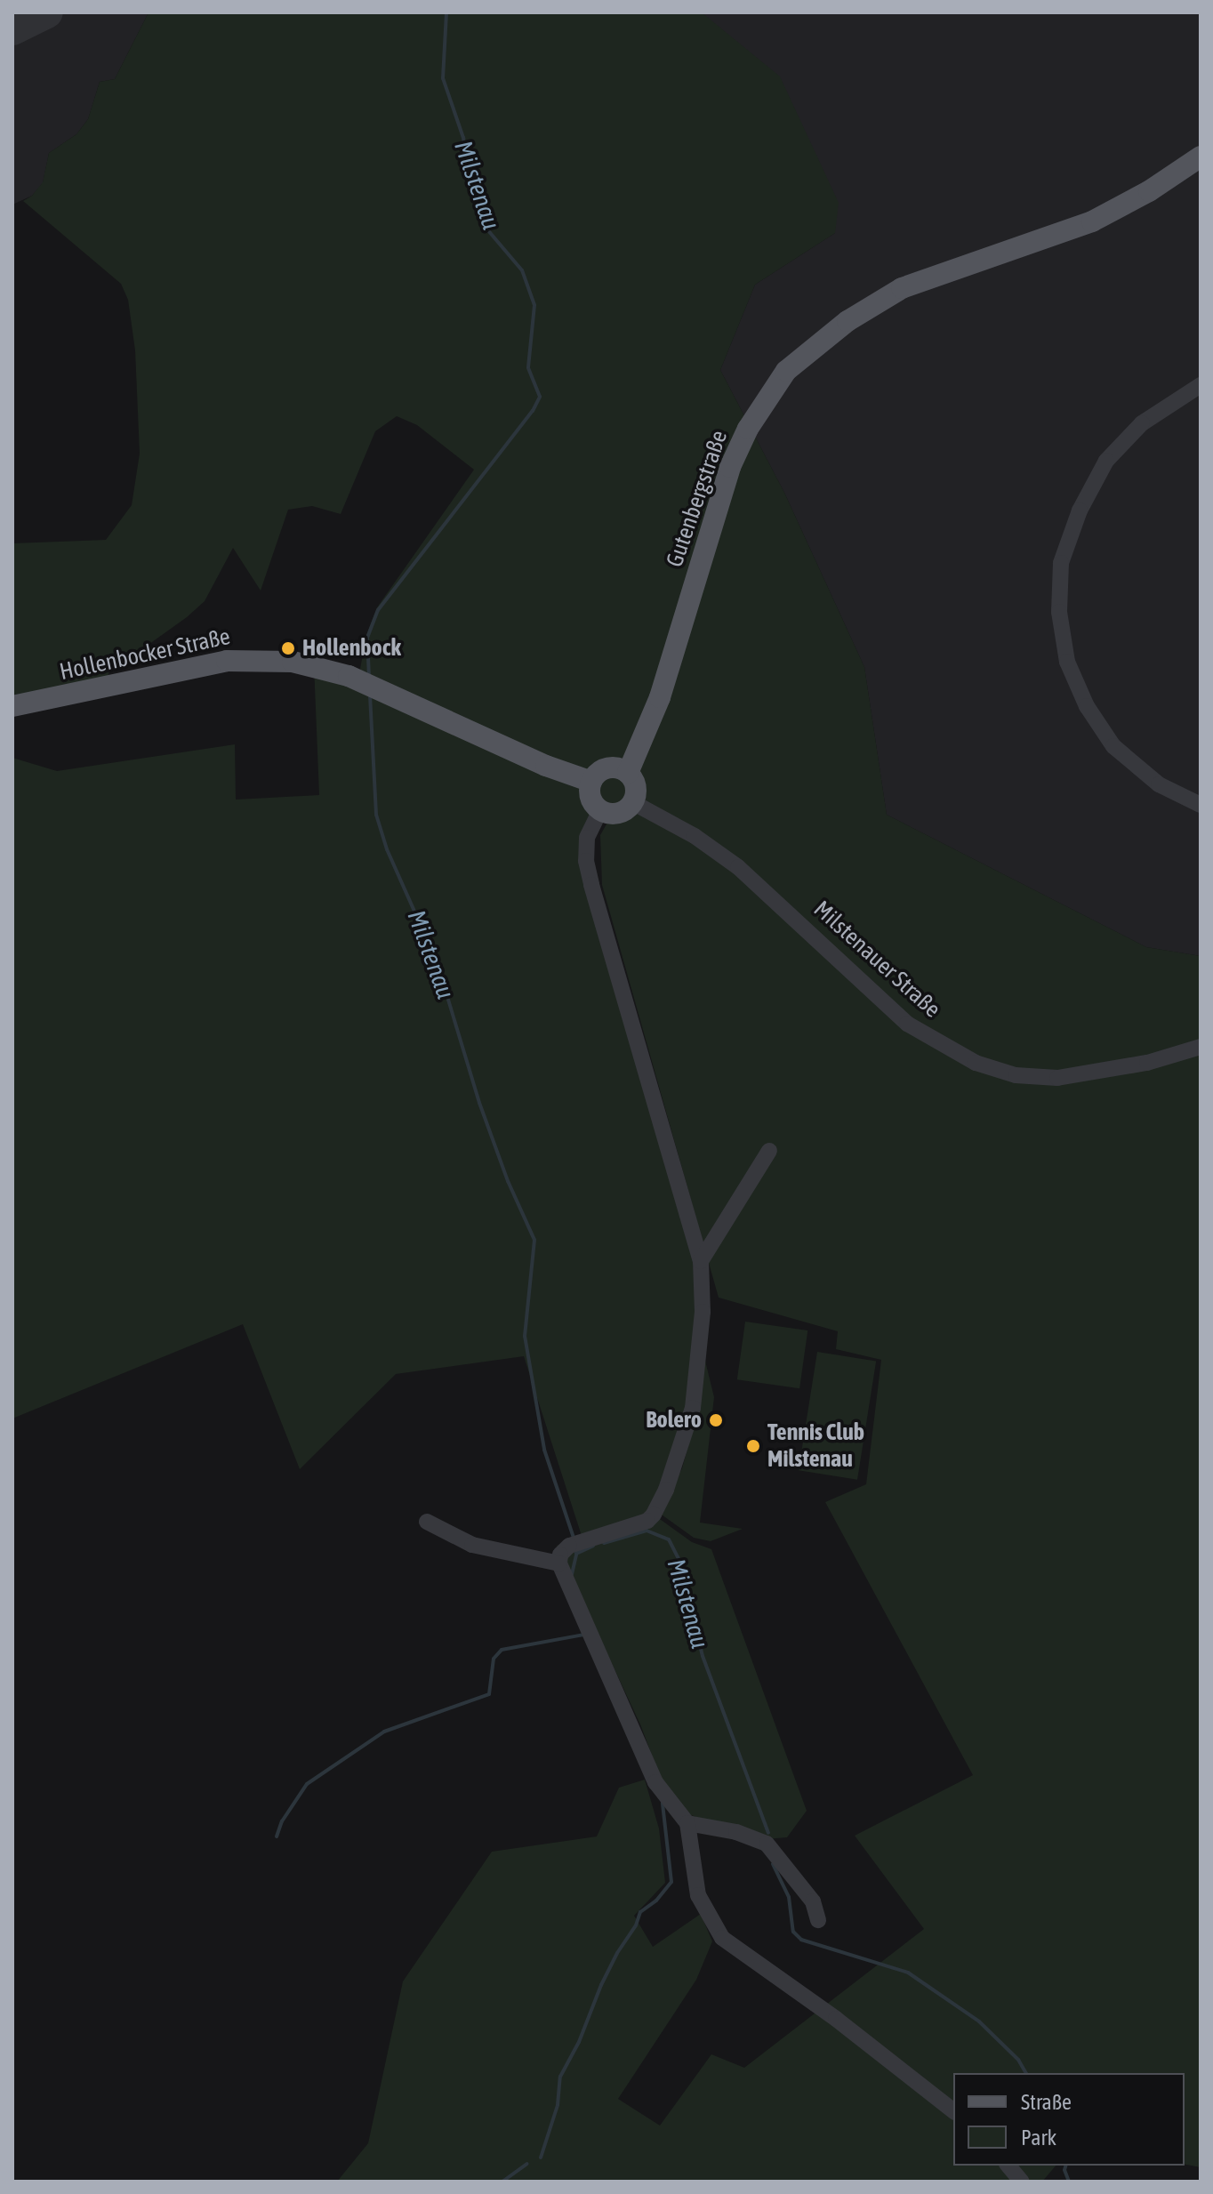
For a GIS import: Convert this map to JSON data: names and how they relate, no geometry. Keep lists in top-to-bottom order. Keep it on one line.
{"streets":{"main road":["Gutenbergstraße","Hollenbocker Straße"],"street":["Milstenauer Straße"]},"crossings":[["Gutenbergstraße","Hollenbocker Straße"],["Gutenbergstraße","Milstenauer Straße"],["Hollenbocker Straße","Milstenauer Straße"]],"water":["Milstenau"],"places":["Hollenbock","Bolero","Tennis Club Milstenau"],"legend":["Straße","Park"]}
